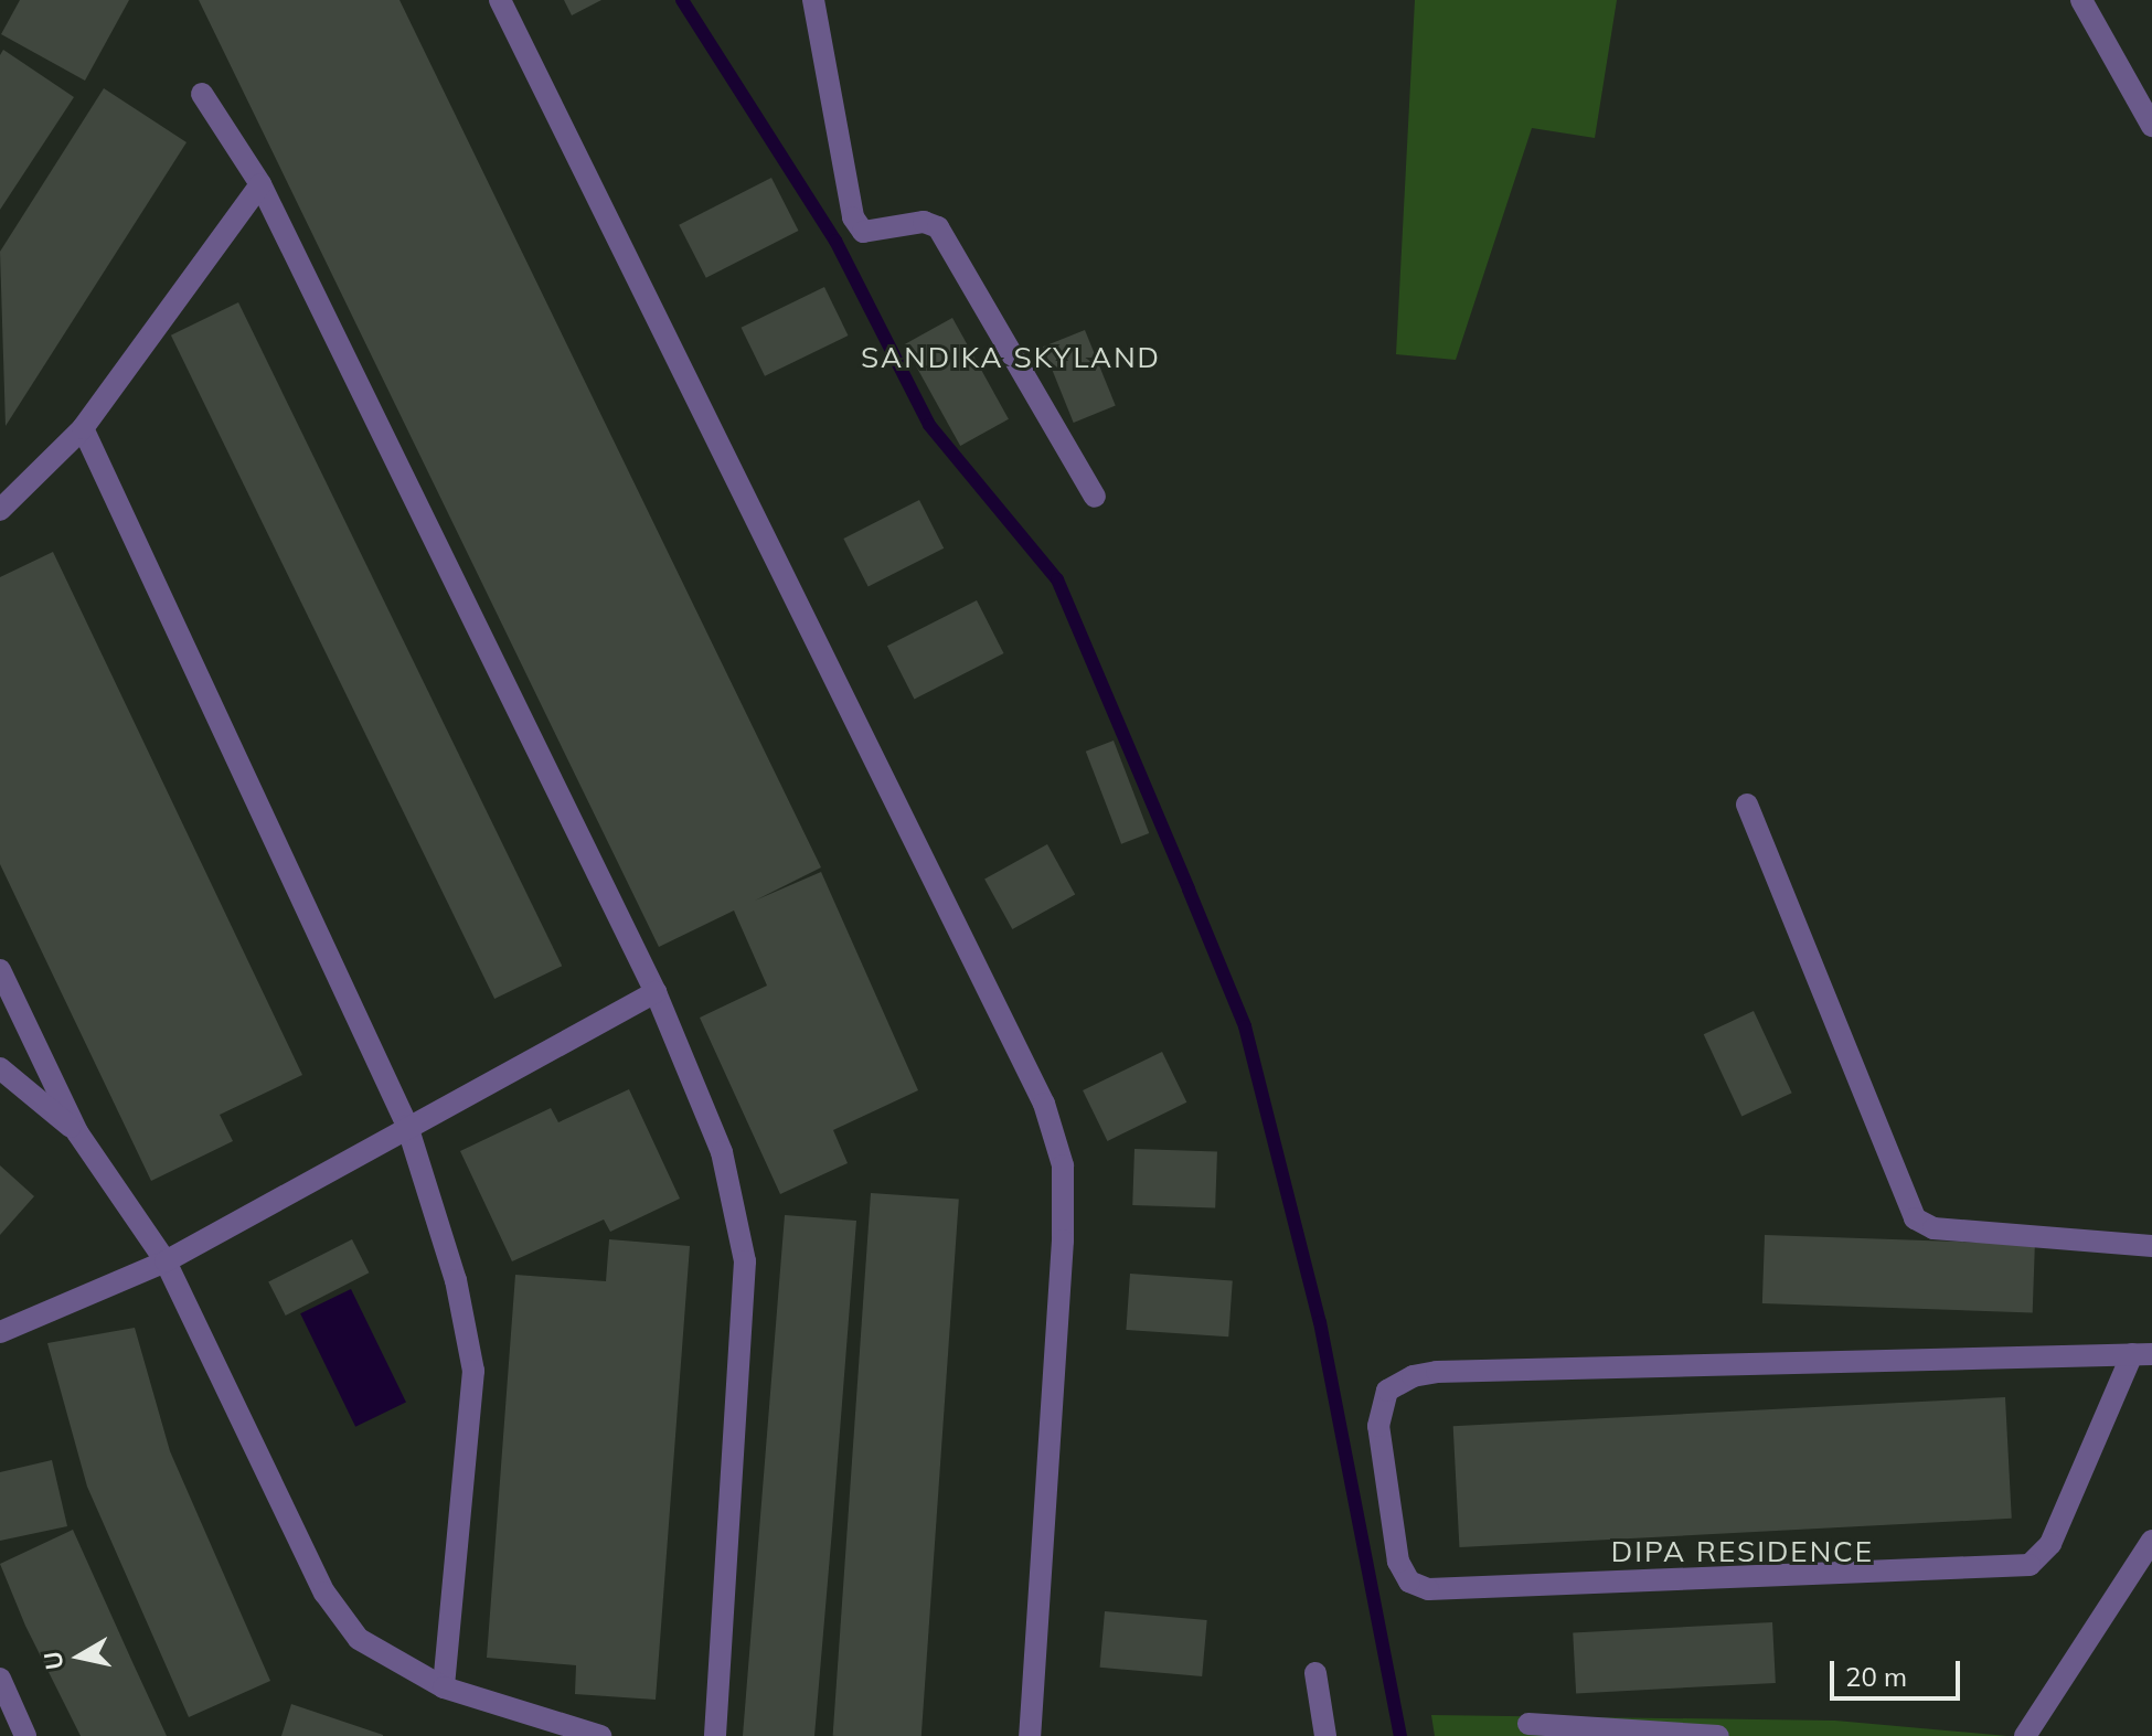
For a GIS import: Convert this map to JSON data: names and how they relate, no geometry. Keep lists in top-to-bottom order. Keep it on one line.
{"districts":["SANDIKA SKYLAND","DIPA RESIDENCE"],"scale_bar":"20 m","north":"left"}
